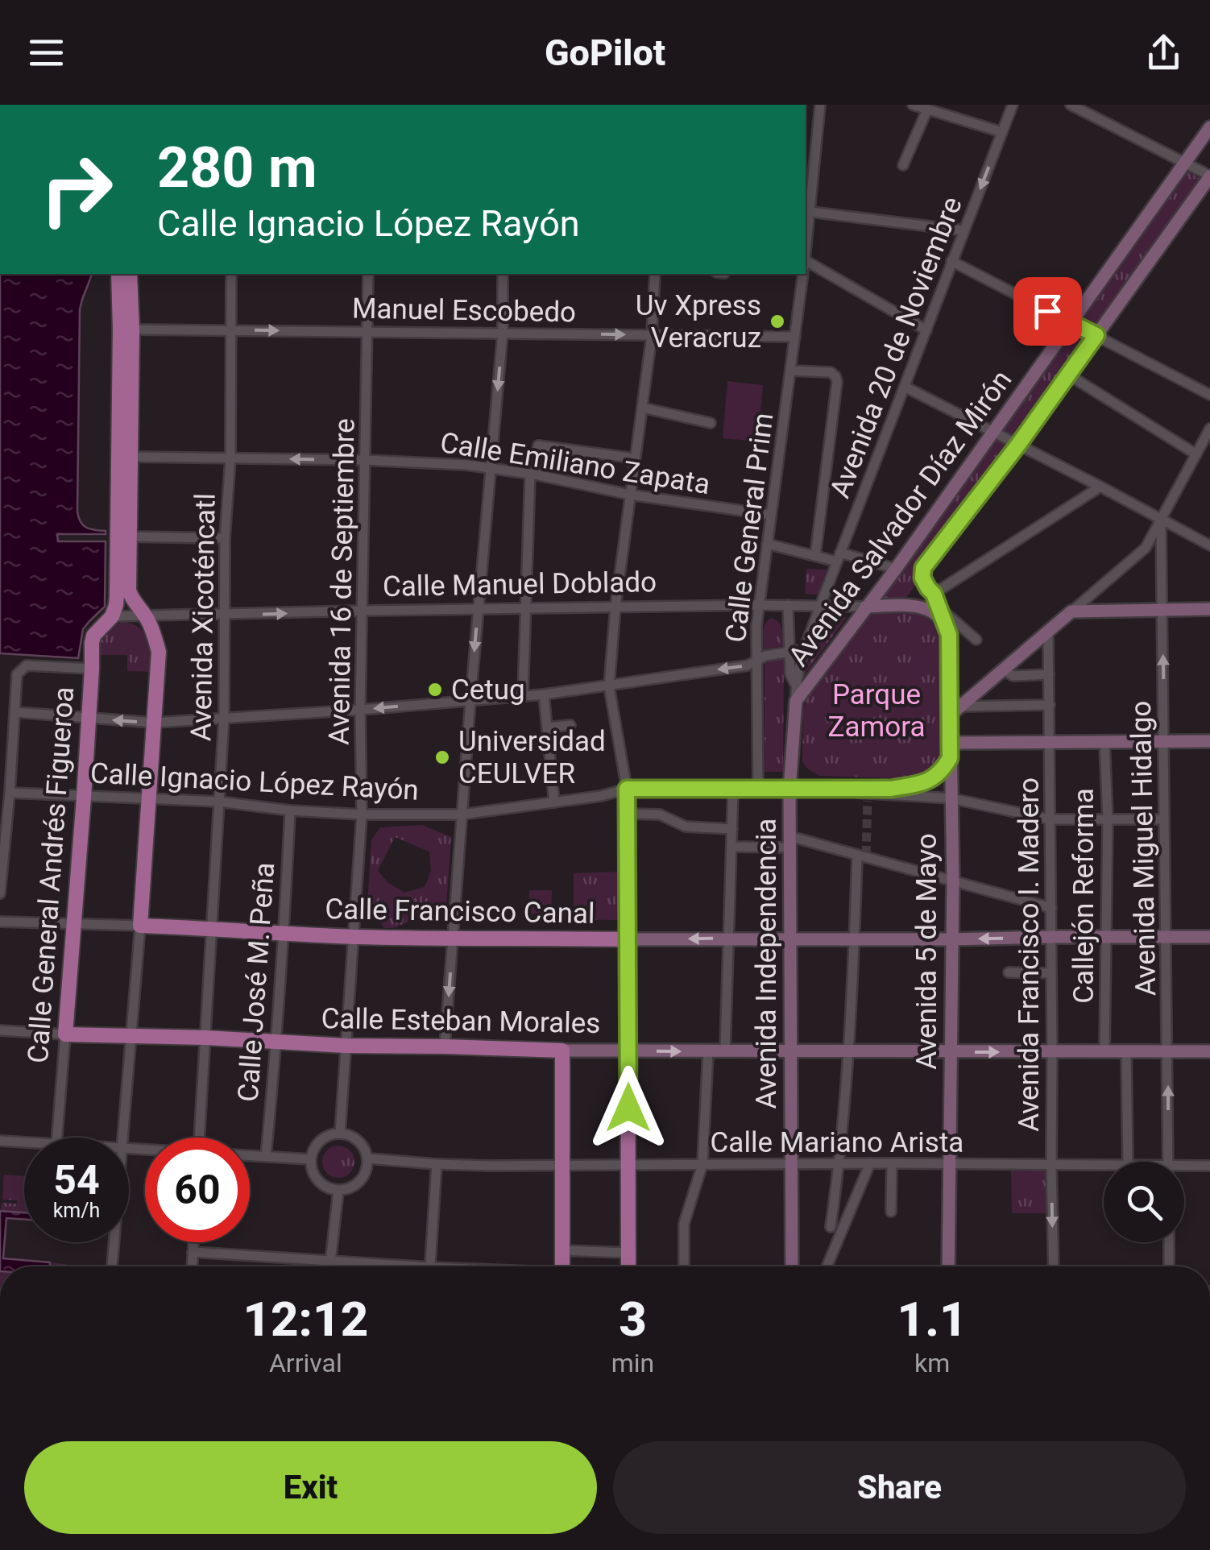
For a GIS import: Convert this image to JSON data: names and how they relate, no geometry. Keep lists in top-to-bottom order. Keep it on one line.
{"streets":{"main road":["Avenida Salvador Díaz Mirón","Calle Manuel Doblado","Calle Ignacio López Rayón","Calle General Andrés Figueroa","Calle Francisco Canal","Avenida 5 de Mayo","Avenida Independencia","Calle Esteban Morales"],"street":["Manuel Escobedo","Avenida 20 de Noviembre","Calle Emiliano Zapata","Calle General Prim","Avenida 16 de Septiembre","Avenida Xicoténcatl","Avenida Miguel Hidalgo","Callejón Reforma","Avenida Francisco I. Madero","Calle José M. Peña","Calle Mariano Arista"]},"crossings":[["Manuel Escobedo","Calle General Prim"],["Manuel Escobedo","Avenida 16 de Septiembre"],["Manuel Escobedo","Avenida Xicoténcatl"],["Avenida 20 de Noviembre","Calle Manuel Doblado"],["Avenida 20 de Noviembre","Avenida Independencia"],["Calle Emiliano Zapata","Calle General Prim"],["Calle Emiliano Zapata","Avenida 16 de Septiembre"],["Calle Emiliano Zapata","Avenida Xicoténcatl"],["Avenida Salvador Díaz Mirón","Calle Manuel Doblado"],["Avenida Salvador Díaz Mirón","Avenida 5 de Mayo"],["Avenida Salvador Díaz Mirón","Avenida Independencia"],["Calle General Prim","Calle Manuel Doblado"],["Calle General Prim","Calle Ignacio López Rayón"],["Avenida 16 de Septiembre","Calle Manuel Doblado"],["Avenida 16 de Septiembre","Calle Ignacio López Rayón"],["Avenida 16 de Septiembre","Calle Francisco Canal"],["Avenida 16 de Septiembre","Calle Esteban Morales"],["Avenida 16 de Septiembre","Calle Mariano Arista"],["Calle Manuel Doblado","Avenida Xicoténcatl"],["Calle Manuel Doblado","Calle General Andrés Figueroa"],["Calle Manuel Doblado","Avenida 5 de Mayo"],["Calle Manuel Doblado","Avenida Independencia"],["Avenida Xicoténcatl","Calle Ignacio López Rayón"],["Avenida Xicoténcatl","Calle Francisco Canal"],["Avenida Xicoténcatl","Calle Esteban Morales"],["Calle Ignacio López Rayón","Avenida Miguel Hidalgo"],["Calle Ignacio López Rayón","Calle General Andrés Figueroa"],["Calle Ignacio López Rayón","Callejón Reforma"],["Calle Ignacio López Rayón","Avenida 5 de Mayo"],["Calle Ignacio López Rayón","Avenida Francisco I. Madero"],["Calle Ignacio López Rayón","Avenida Independencia"],["Calle Ignacio López Rayón","Calle José M. Peña"],["Avenida Miguel Hidalgo","Calle Francisco Canal"],["Avenida Miguel Hidalgo","Calle Esteban Morales"],["Calle General Andrés Figueroa","Calle Francisco Canal"],["Calle General Andrés Figueroa","Calle Esteban Morales"],["Callejón Reforma","Calle Francisco Canal"],["Callejón Reforma","Calle Esteban Morales"],["Calle Francisco Canal","Avenida 5 de Mayo"],["Calle Francisco Canal","Avenida Francisco I. Madero"],["Calle Francisco Canal","Avenida Independencia"],["Calle Francisco Canal","Calle José M. Peña"],["Avenida 5 de Mayo","Calle Esteban Morales"],["Avenida 5 de Mayo","Calle Mariano Arista"],["Avenida Francisco I. Madero","Calle Esteban Morales"],["Avenida Francisco I. Madero","Calle Mariano Arista"],["Avenida Independencia","Calle Esteban Morales"],["Avenida Independencia","Calle Mariano Arista"],["Calle José M. Peña","Calle Esteban Morales"]],"one_way":["Manuel Escobedo"],"parks":["Parque Zamora"],"places":["Uv Xpress Veracruz","Cetug","Universidad CEULVER"],"page":{"header":"GoPilot","turn":["280 m","Calle Ignacio López Rayón"],"speed":"54 km/h","limit":"60","eta":["12:12","Arrival","3","min","1.1","km"],"buttons":["Exit","Share"]}}
